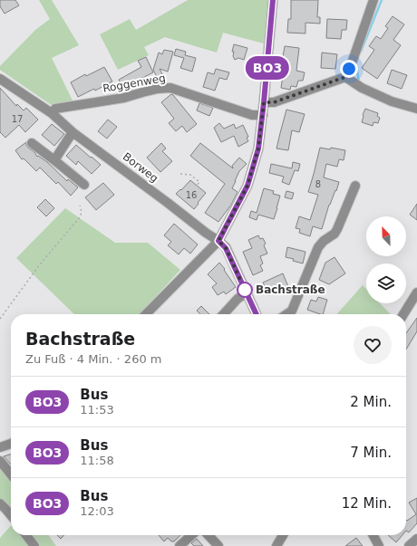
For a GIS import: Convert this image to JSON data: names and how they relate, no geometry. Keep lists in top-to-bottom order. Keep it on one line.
{"streets":{"street":["Roggenweg","Borweg"]},"crossings":[["Roggenweg","Borweg"]],"places":["Bachstraße"],"lines":["bus line BO3"],"house_numbers":["17","8","16"],"north":"top left","page":{"on_map":"BO3","heading":["Bachstraße","Zu Fuß · 4 Min. · 260 m"],"list":[{"mark":"BO3","name":"Bus","note":"11:53","value":"2 Min."},{"mark":"BO3","name":"Bus","note":"11:58","value":"7 Min."},{"mark":"BO3","name":"Bus","note":"12:03","value":"12 Min."}]}}
